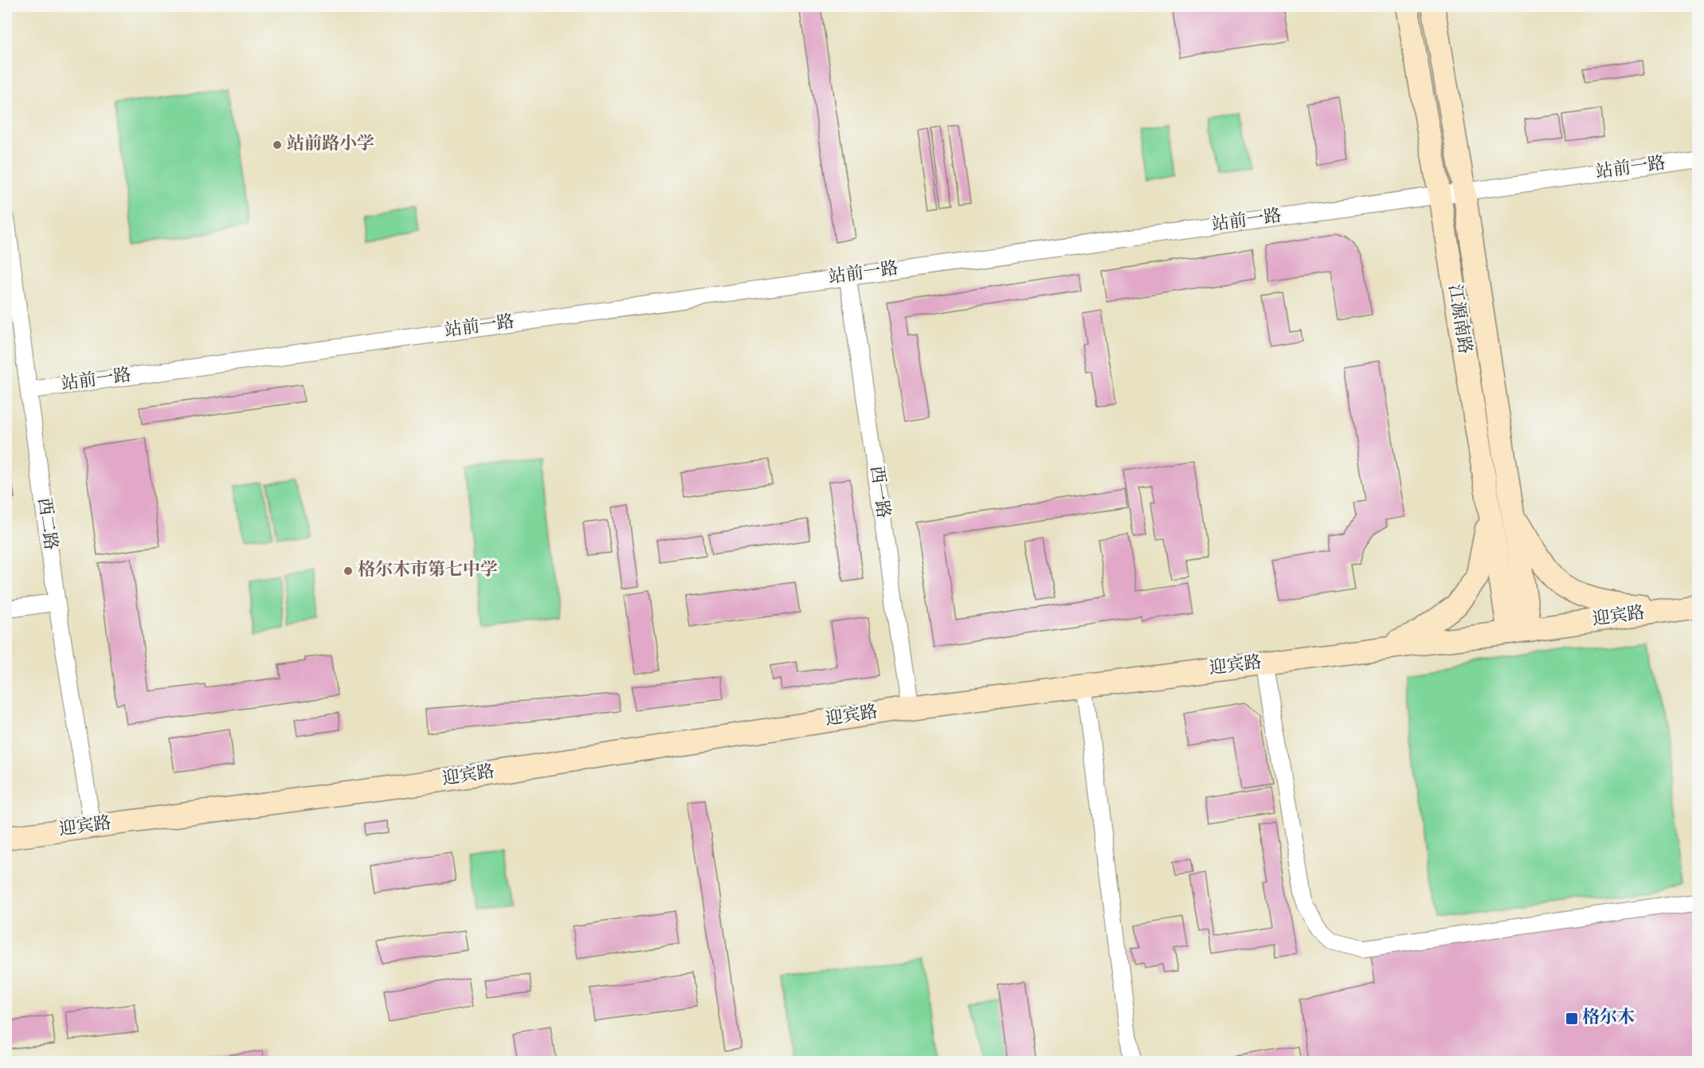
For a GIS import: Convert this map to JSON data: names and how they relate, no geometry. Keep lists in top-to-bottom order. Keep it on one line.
{"streets":{"main road":["江源南路","迎宾路"],"street":["站前一路","西一路","西二路"]},"crossings":[["站前一路","江源南路"],["站前一路","西一路"],["站前一路","西二路"],["江源南路","迎宾路"],["西一路","迎宾路"],["西二路","迎宾路"]],"places":{"other":["站前路小学","格尔木市第七中学"],"transit":["格尔木"]}}
